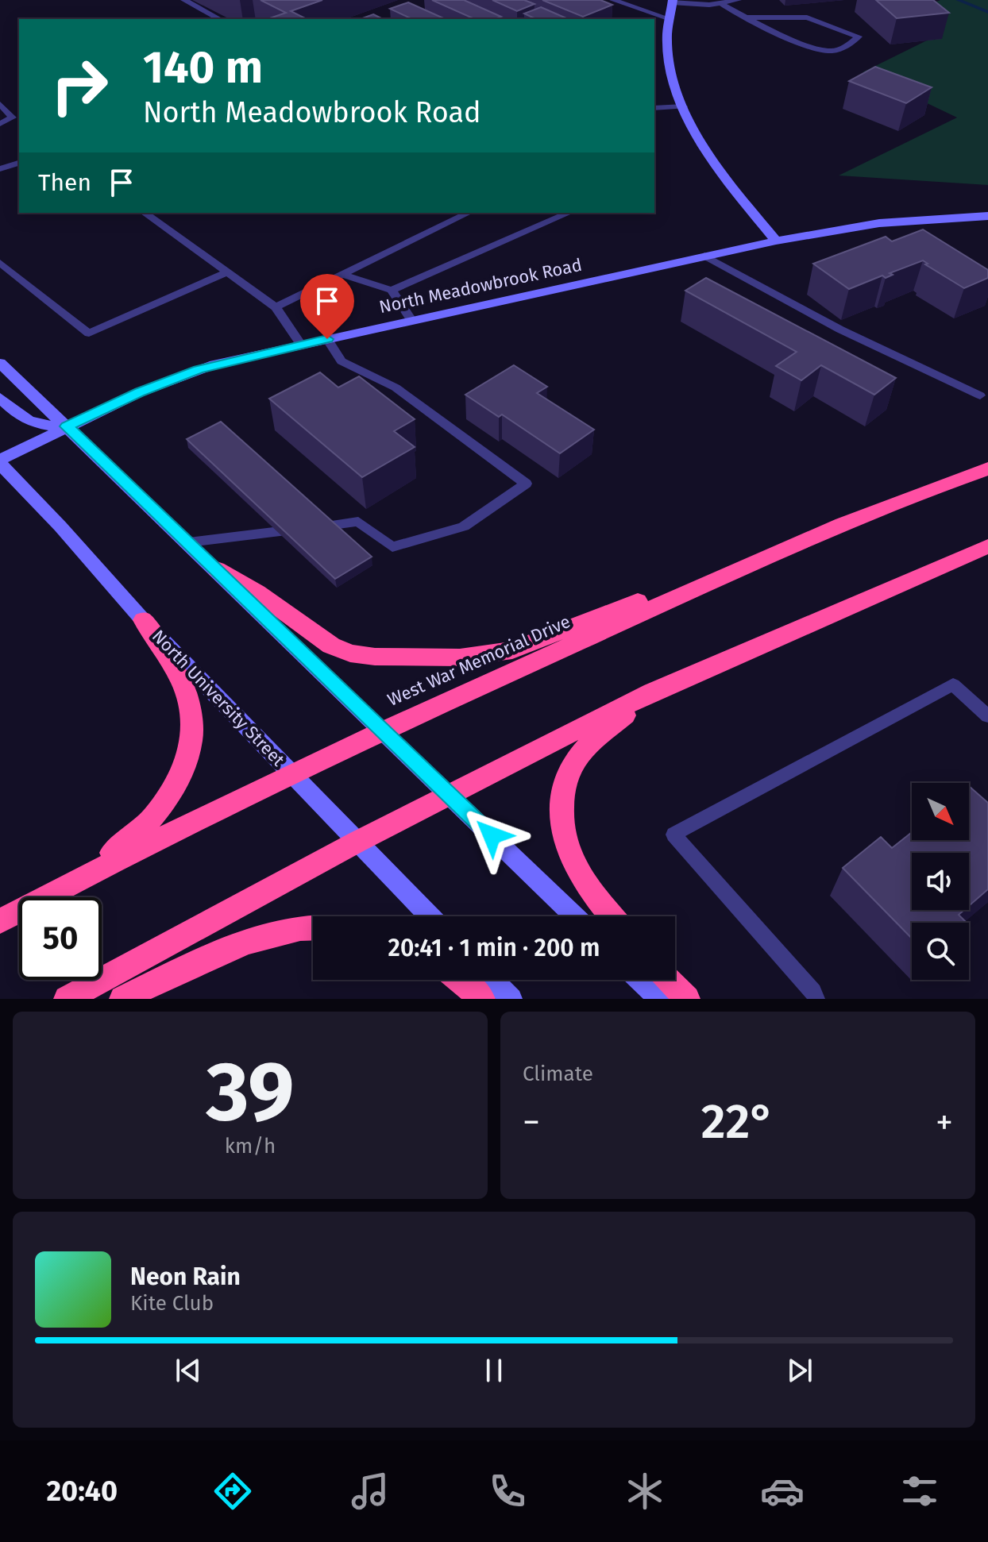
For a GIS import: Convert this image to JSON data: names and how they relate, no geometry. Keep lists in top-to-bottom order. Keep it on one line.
{"streets":{"highway":["West War Memorial Drive"],"street":["North Meadowbrook Road","North University Street"]},"crossings":[["North Meadowbrook Road","North University Street"],["West War Memorial Drive","North University Street"]],"north":"bottom right","page":{"turn":["140 m","North Meadowbrook Road"],"then":"Then","limit":"50","trip":"20:41 · 1 min · 200 m","tile":[["39","km/h"],"Climate"],"heat":["−","22°","+"],"song":["Neon Rain","Kite Club"],"tabs":"20:40"}}
